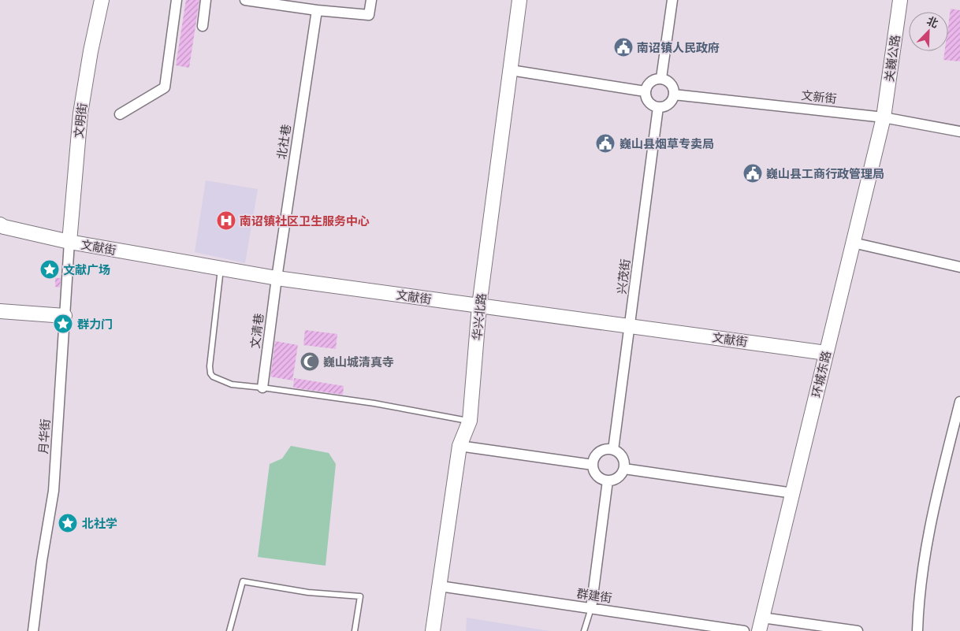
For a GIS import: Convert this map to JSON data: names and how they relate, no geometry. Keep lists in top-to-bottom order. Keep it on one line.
{"streets":{"main road":["关巍公路","文明街","文献街","华兴北路","环城东路"],"street":["文新街","北社巷","兴茂街","文清巷","月华街","群建街"]},"crossings":[["关巍公路","文新街"],["关巍公路","环城东路"],["文新街","兴茂街"],["文新街","环城东路"],["文明街","文献街"],["文明街","月华街"],["北社巷","文献街"],["北社巷","文清巷"],["文献街","兴茂街"],["文献街","华兴北路"],["文献街","文清巷"],["文献街","环城东路"],["文献街","月华街"],["华兴北路","群建街"]],"places":{"public building":["南诏镇人民政府","巍山县烟草专卖局","巍山县工商行政管理局"],"hospital":["南诏镇社区卫生服务中心"],"place":["文献广场","群力门","北社学"],"mosque":["巍山城清真寺"]},"north":"top right"}
